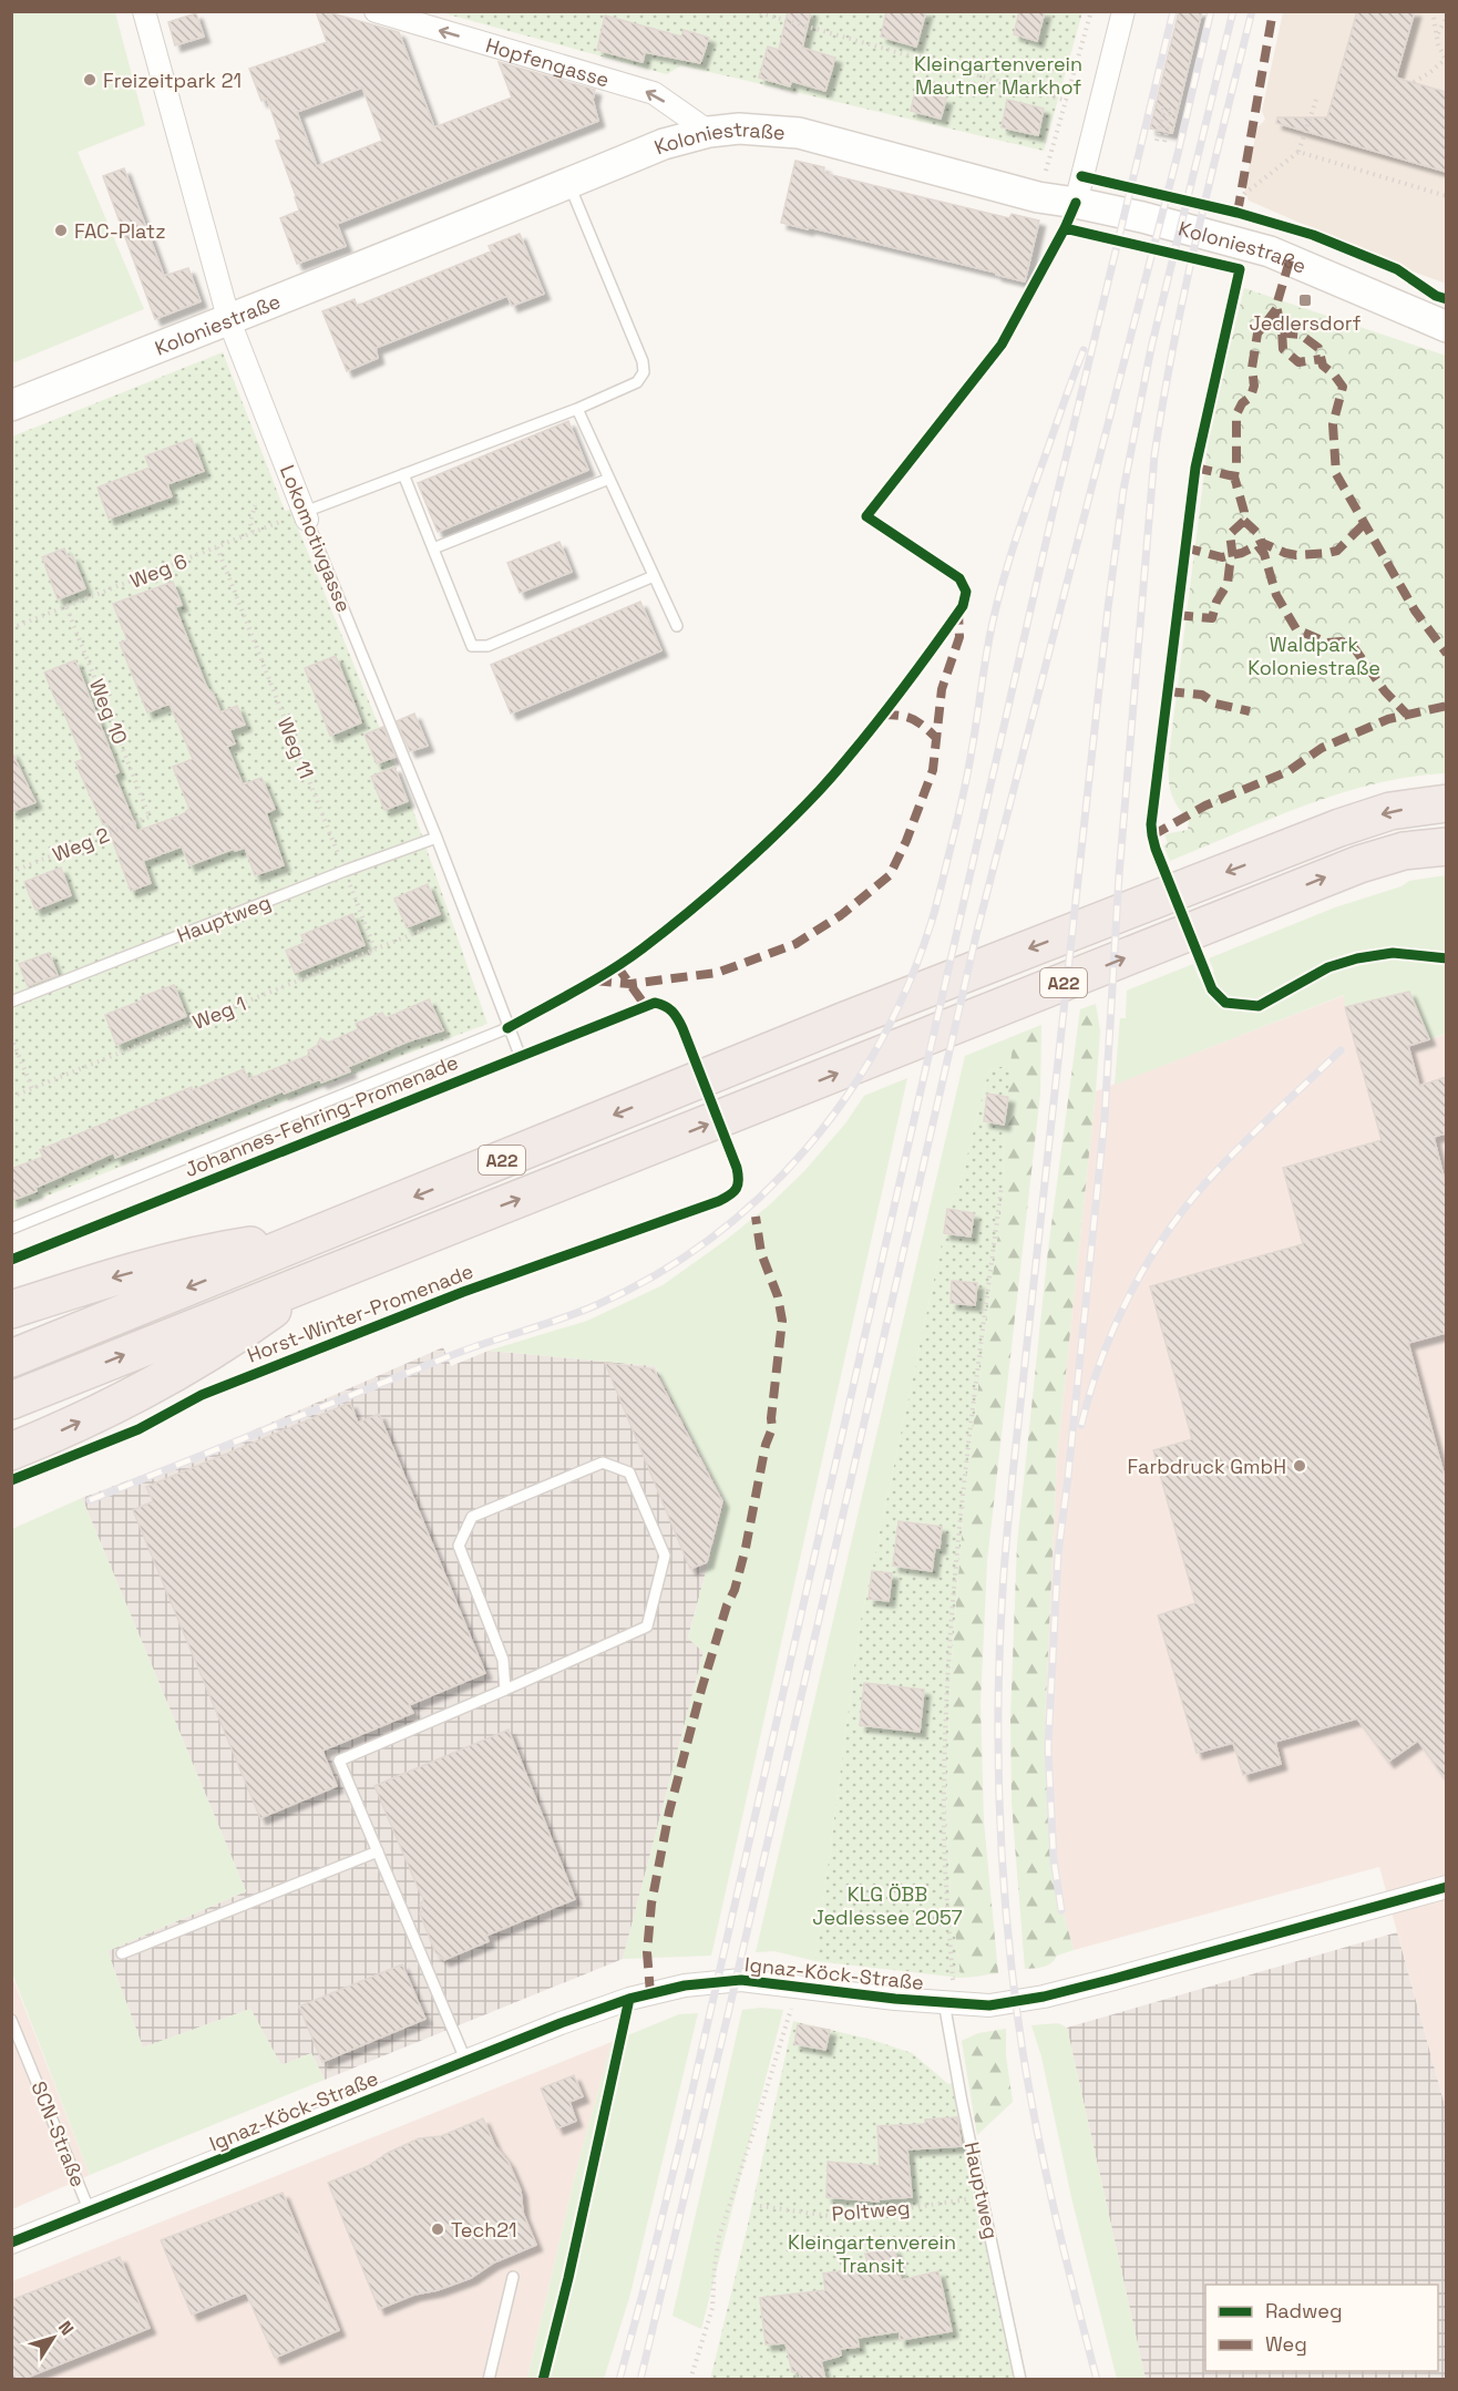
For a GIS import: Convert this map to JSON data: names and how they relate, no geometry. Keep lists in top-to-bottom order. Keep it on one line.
{"streets":{"highway":["A22"],"street":["Hopfengasse","Koloniestraße","Lokomotivgasse","Ignaz-Köck-Straße"],"lane":["Hauptweg","SCN-Straße"],"path":["Weg 6","Weg 10","Weg 11","Weg 2","Weg 1","Poltweg"],"cycle path":["Johannes-Fehring-Promenade"]},"crossings":[["Hopfengasse","Koloniestraße"],["Koloniestraße","Lokomotivgasse"],["Lokomotivgasse","Weg 6"],["Lokomotivgasse","Hauptweg"],["Weg 6","Weg 10"],["Weg 6","Weg 11"],["Weg 10","Weg 2"],["Weg 11","Hauptweg"],["Weg 11","Weg 1"],["Hauptweg","Ignaz-Köck-Straße"],["Hauptweg","Poltweg"],["Ignaz-Köck-Straße","SCN-Straße"]],"one_way":["Hopfengasse"],"parks":["Kleingartenverein Mautner Markhof","Waldpark Koloniestraße","KLG ÖBB Jedlessee 2057","Kleingartenverein Transit"],"places":{"other":["Freizeitpark 21","FAC-Platz","Farbdruck GmbH","Tech21"],"transit":["Jedlersdorf"]},"legend":["Radweg","Weg"],"north":"top right"}
